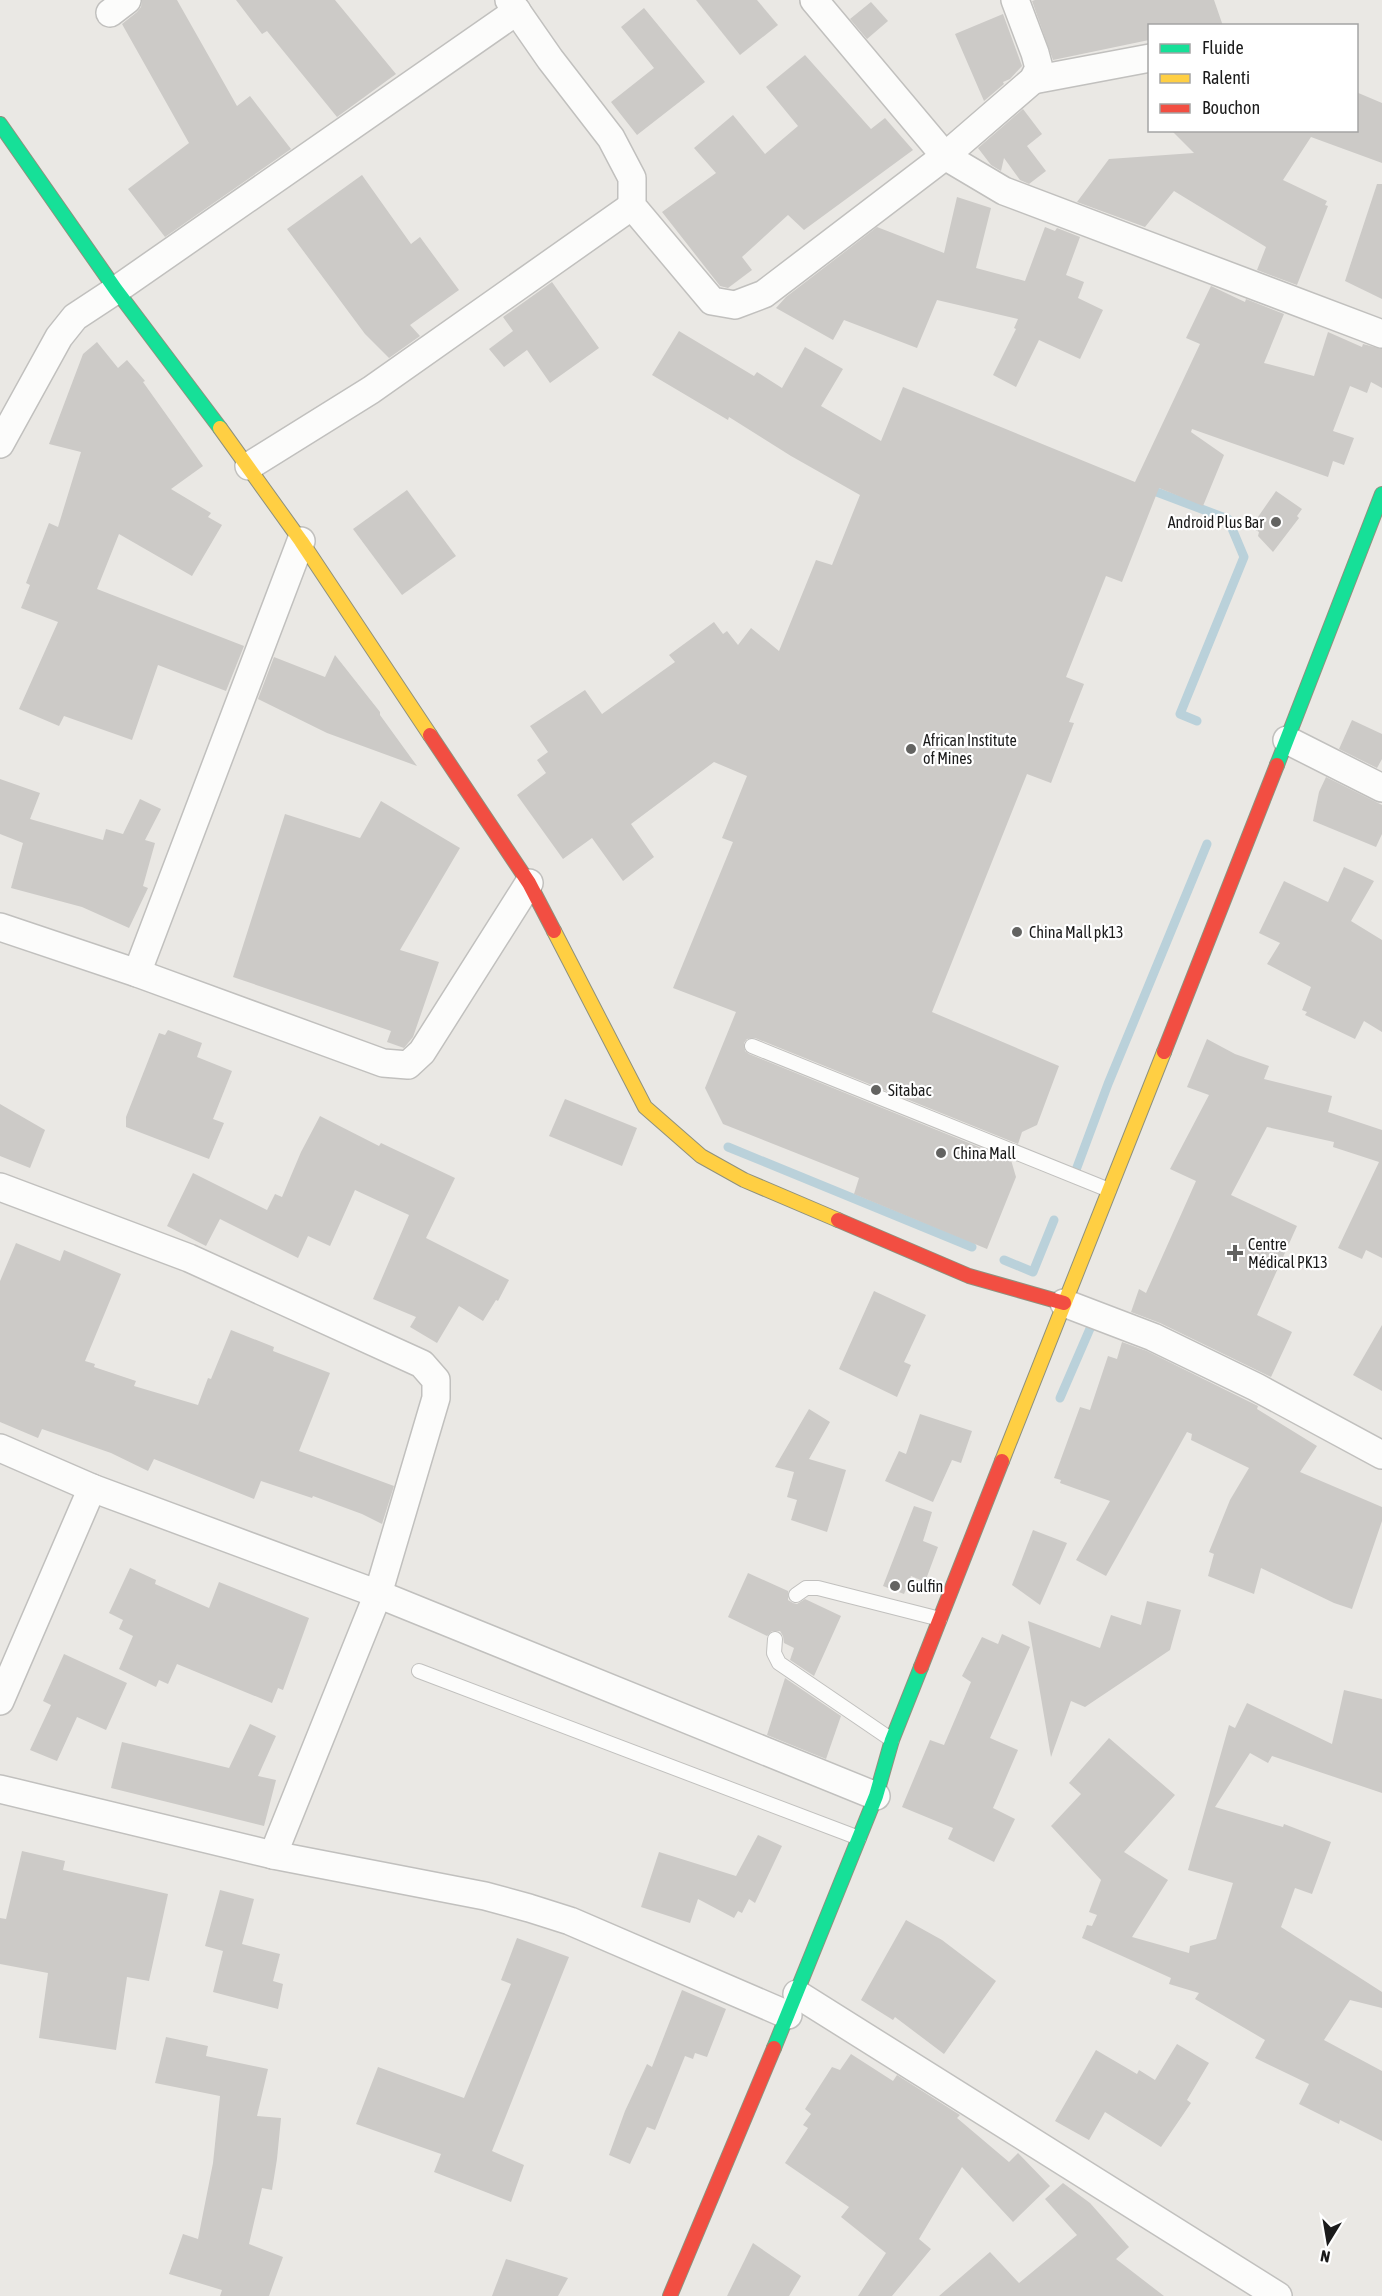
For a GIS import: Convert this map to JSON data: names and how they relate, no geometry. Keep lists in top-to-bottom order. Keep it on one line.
{"places":{"other":["Android Plus Bar","African Institute of Mines","China Mall pk13","Sitabac","China Mall","Gulfin"],"health":["Centre Médical PK13"]},"legend":["Fluide","Ralenti","Bouchon"],"north":"bottom"}
